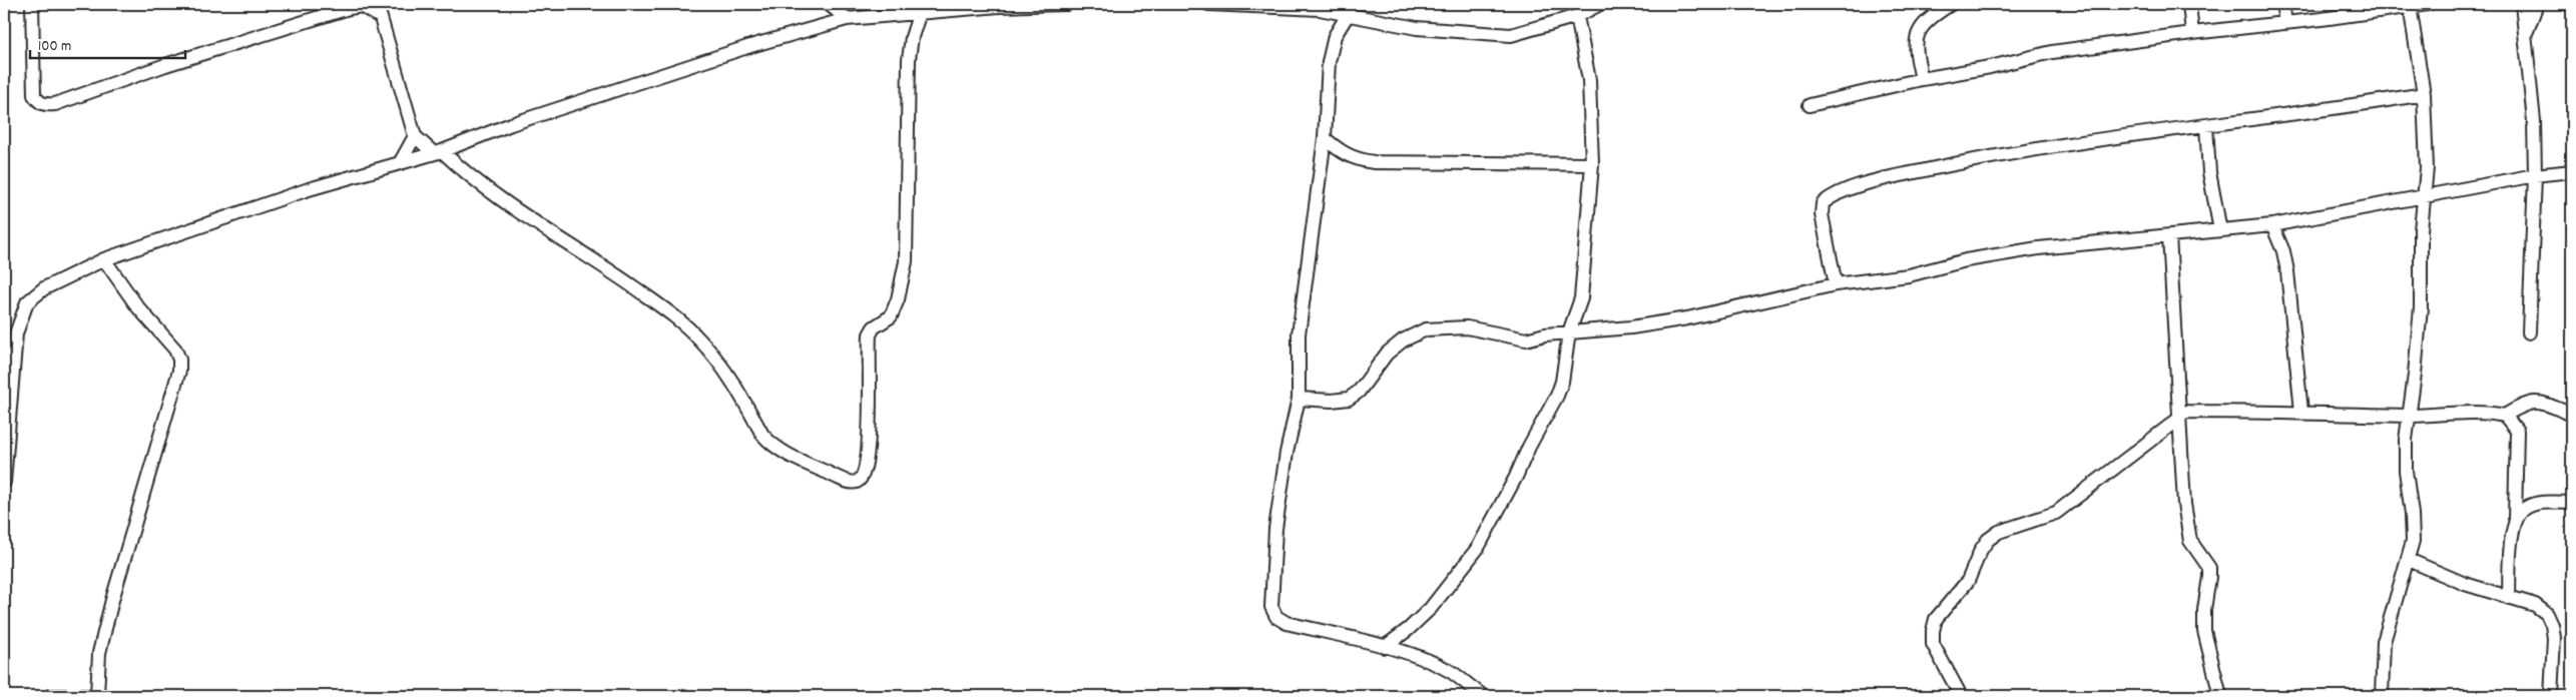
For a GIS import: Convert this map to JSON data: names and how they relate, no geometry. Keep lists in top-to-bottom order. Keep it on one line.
{"scale_bar":"100 m"}
